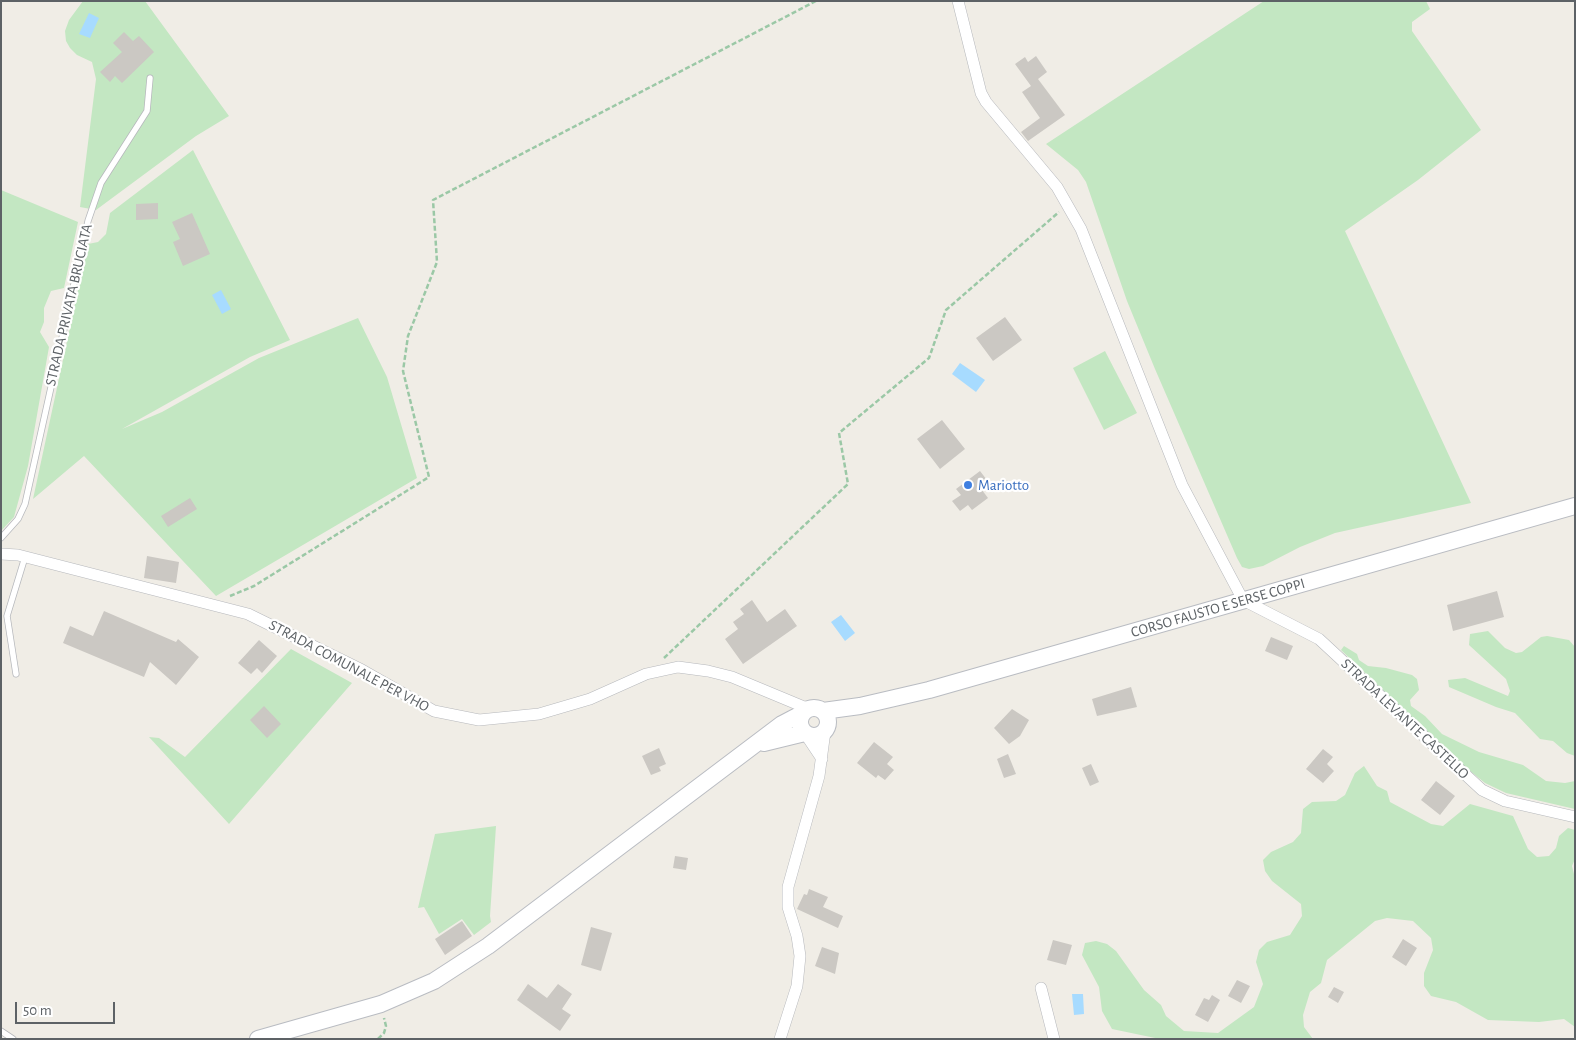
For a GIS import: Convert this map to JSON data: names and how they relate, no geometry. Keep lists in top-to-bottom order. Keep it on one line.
{"streets":{"street":["CORSO FAUSTO E SERSE COPPI","STRADA COMUNALE PER VHO","STRADA LEVANTE CASTELLO"],"lane":["STRADA PRIVATA BRUCIATA"]},"crossings":[["CORSO FAUSTO E SERSE COPPI","STRADA COMUNALE PER VHO"],["CORSO FAUSTO E SERSE COPPI","STRADA LEVANTE CASTELLO"]],"places":["Mariotto"],"scale_bar":"50 m"}
